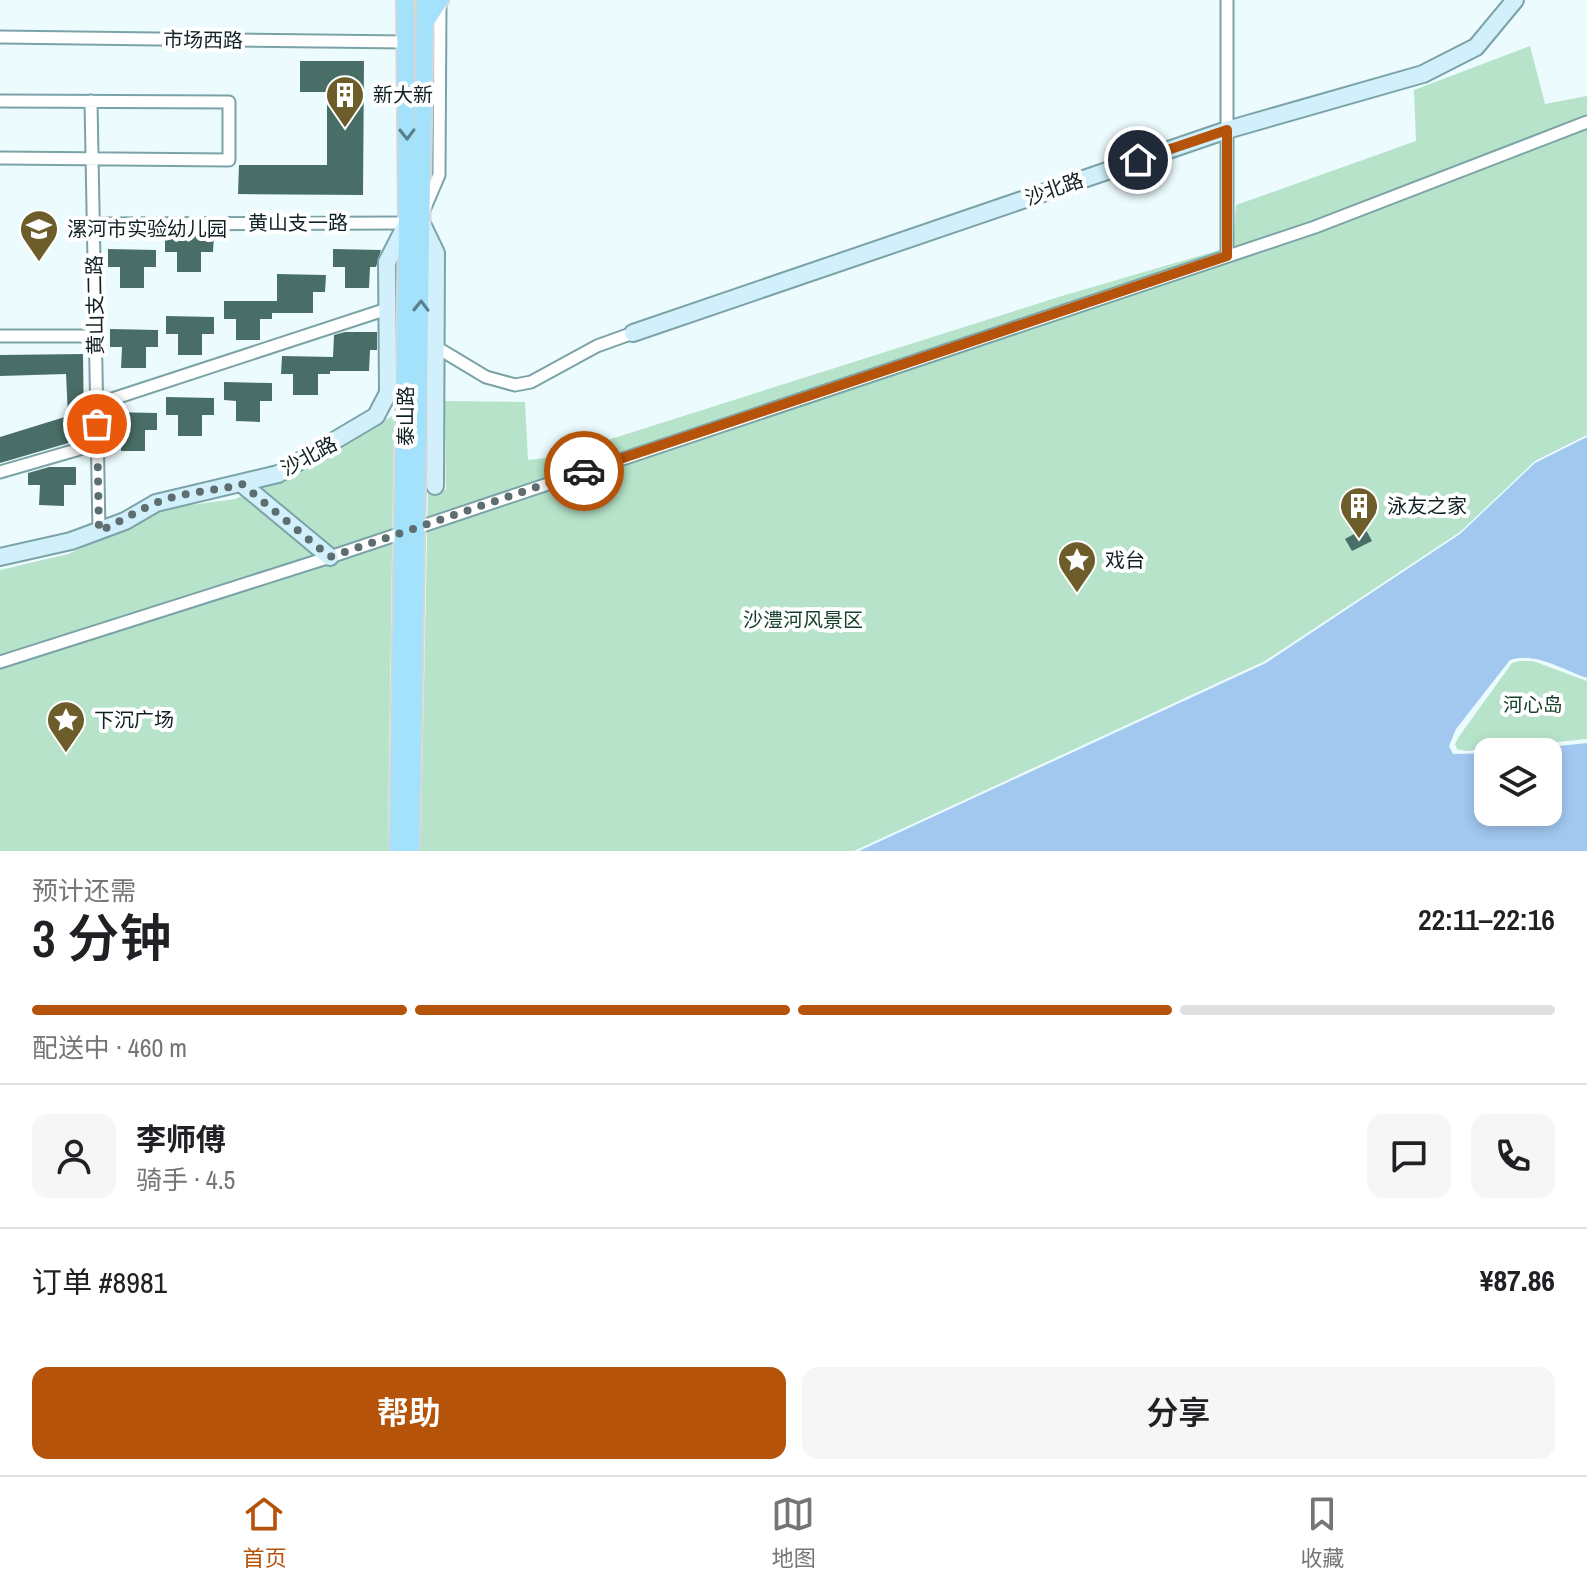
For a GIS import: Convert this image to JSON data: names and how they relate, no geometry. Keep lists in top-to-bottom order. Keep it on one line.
{"streets":{"main road":["泰山路"],"street":["市场西路","沙北路","黄山支一路","黄山支二路"]},"crossings":[["市场西路","泰山路"],["沙北路","黄山支一路"],["沙北路","黄山支二路"],["沙北路","泰山路"],["黄山支一路","黄山支二路"],["黄山支一路","泰山路"]],"parks":["沙澧河风景区","河心岛"],"places":{"building":["新大新","泳友之家"],"school or university":["漯河市实验幼儿园"],"place":["戏台","下沉广场"]},"page":{"heading":["3 分钟","预计还需","22:11–22:16"],"panel":["李师傅","骑手 · 4.5","订单 #8981","¥87.86"],"bar":"配送中 · 460 m","buttons":["帮助","分享"],"tabs":["首页","地图","收藏"]}}
